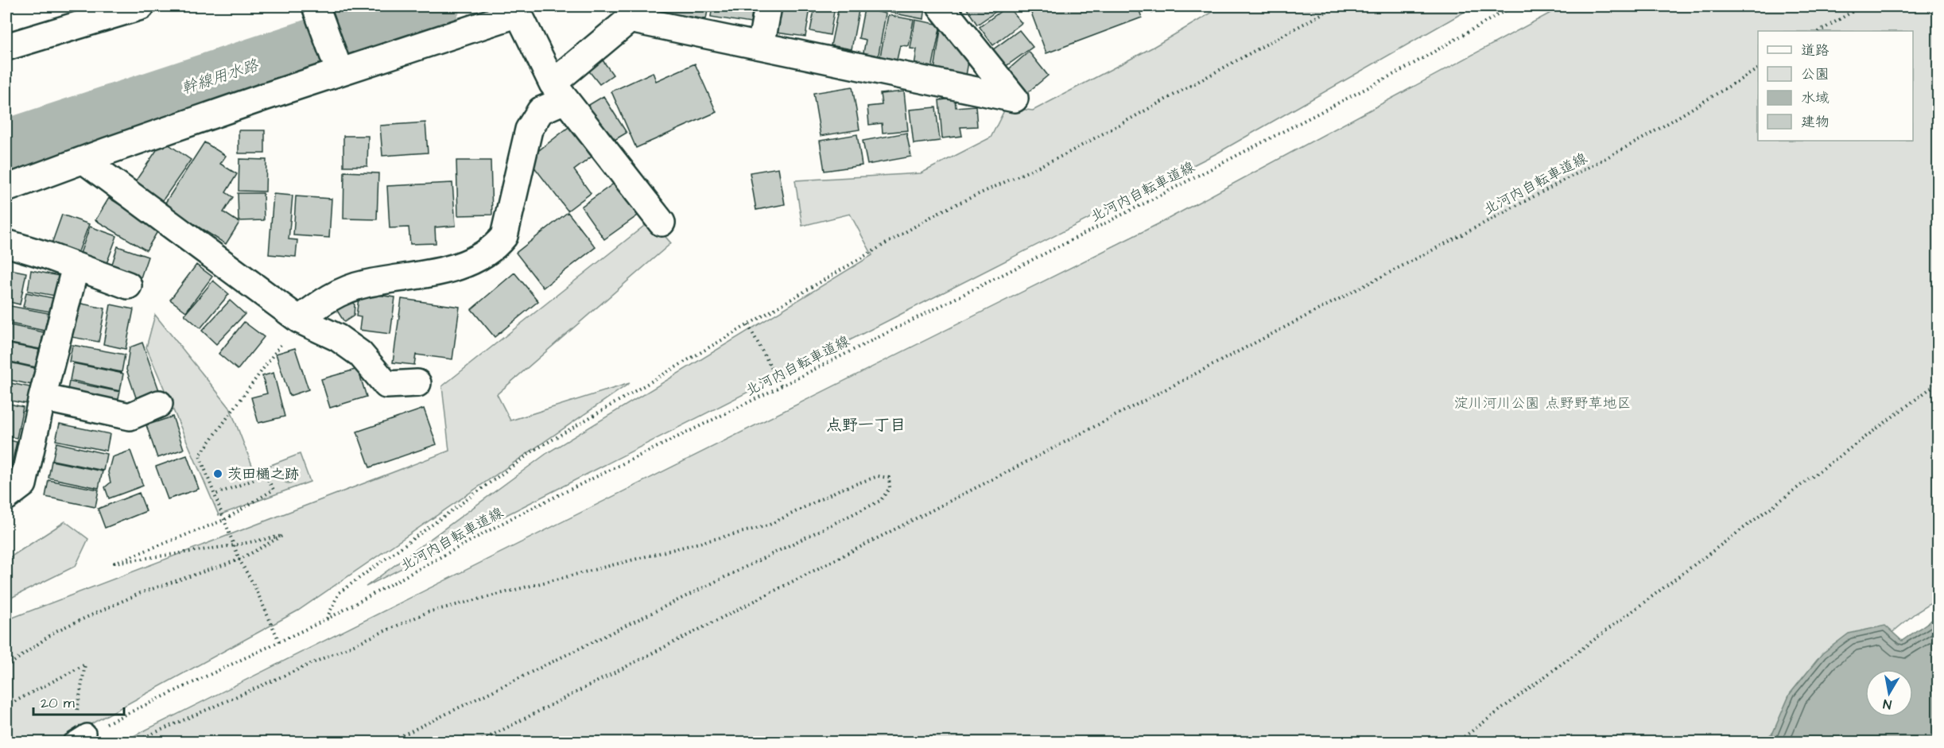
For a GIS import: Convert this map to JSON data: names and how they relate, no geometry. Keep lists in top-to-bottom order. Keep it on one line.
{"streets":{"path":["北河内自転車道線"]},"districts":["点野一丁目"],"water":["幹線用水路"],"parks":["淀川河川公園 点野野草地区"],"places":["茨田樋之跡"],"legend":["道路","公園","水域","建物"],"scale_bar":"20 m","north":"bottom"}
